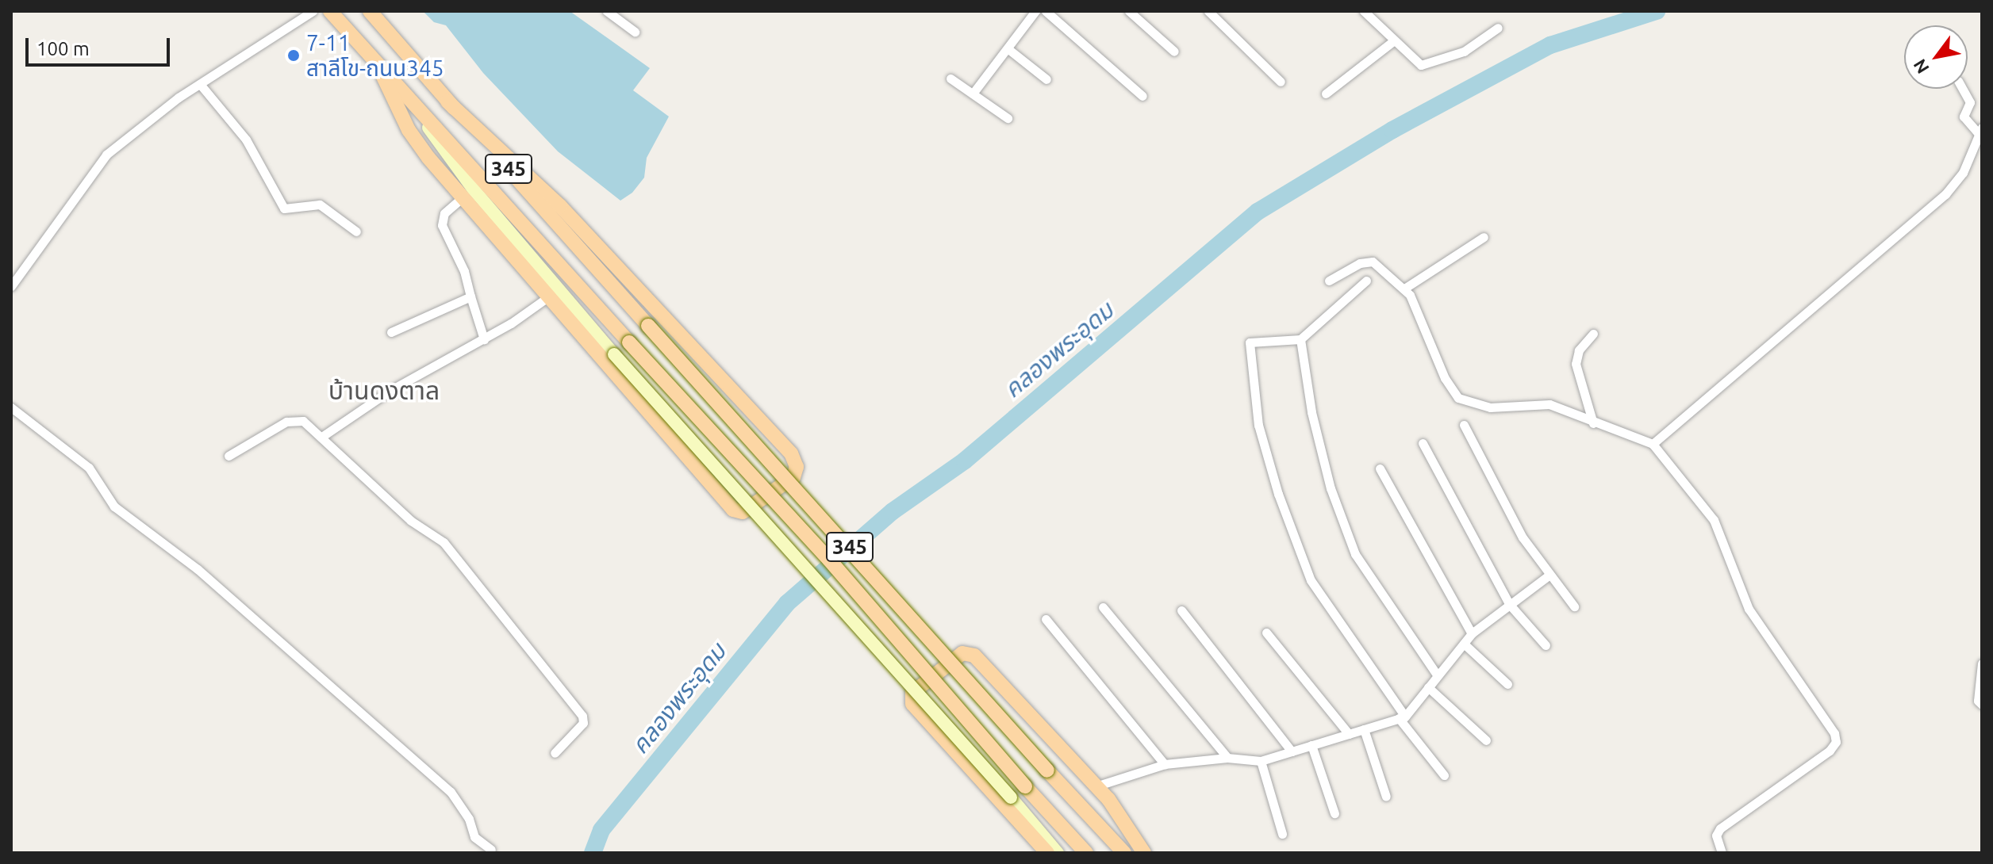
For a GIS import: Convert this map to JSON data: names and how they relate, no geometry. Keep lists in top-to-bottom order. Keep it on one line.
{"streets":{"main road":["345"]},"districts":["บ้านดงตาล"],"water":["คลองพระอุดม"],"places":["7-11 สาลีโข-ถนน345"],"scale_bar":"100 m","north":"bottom left"}
